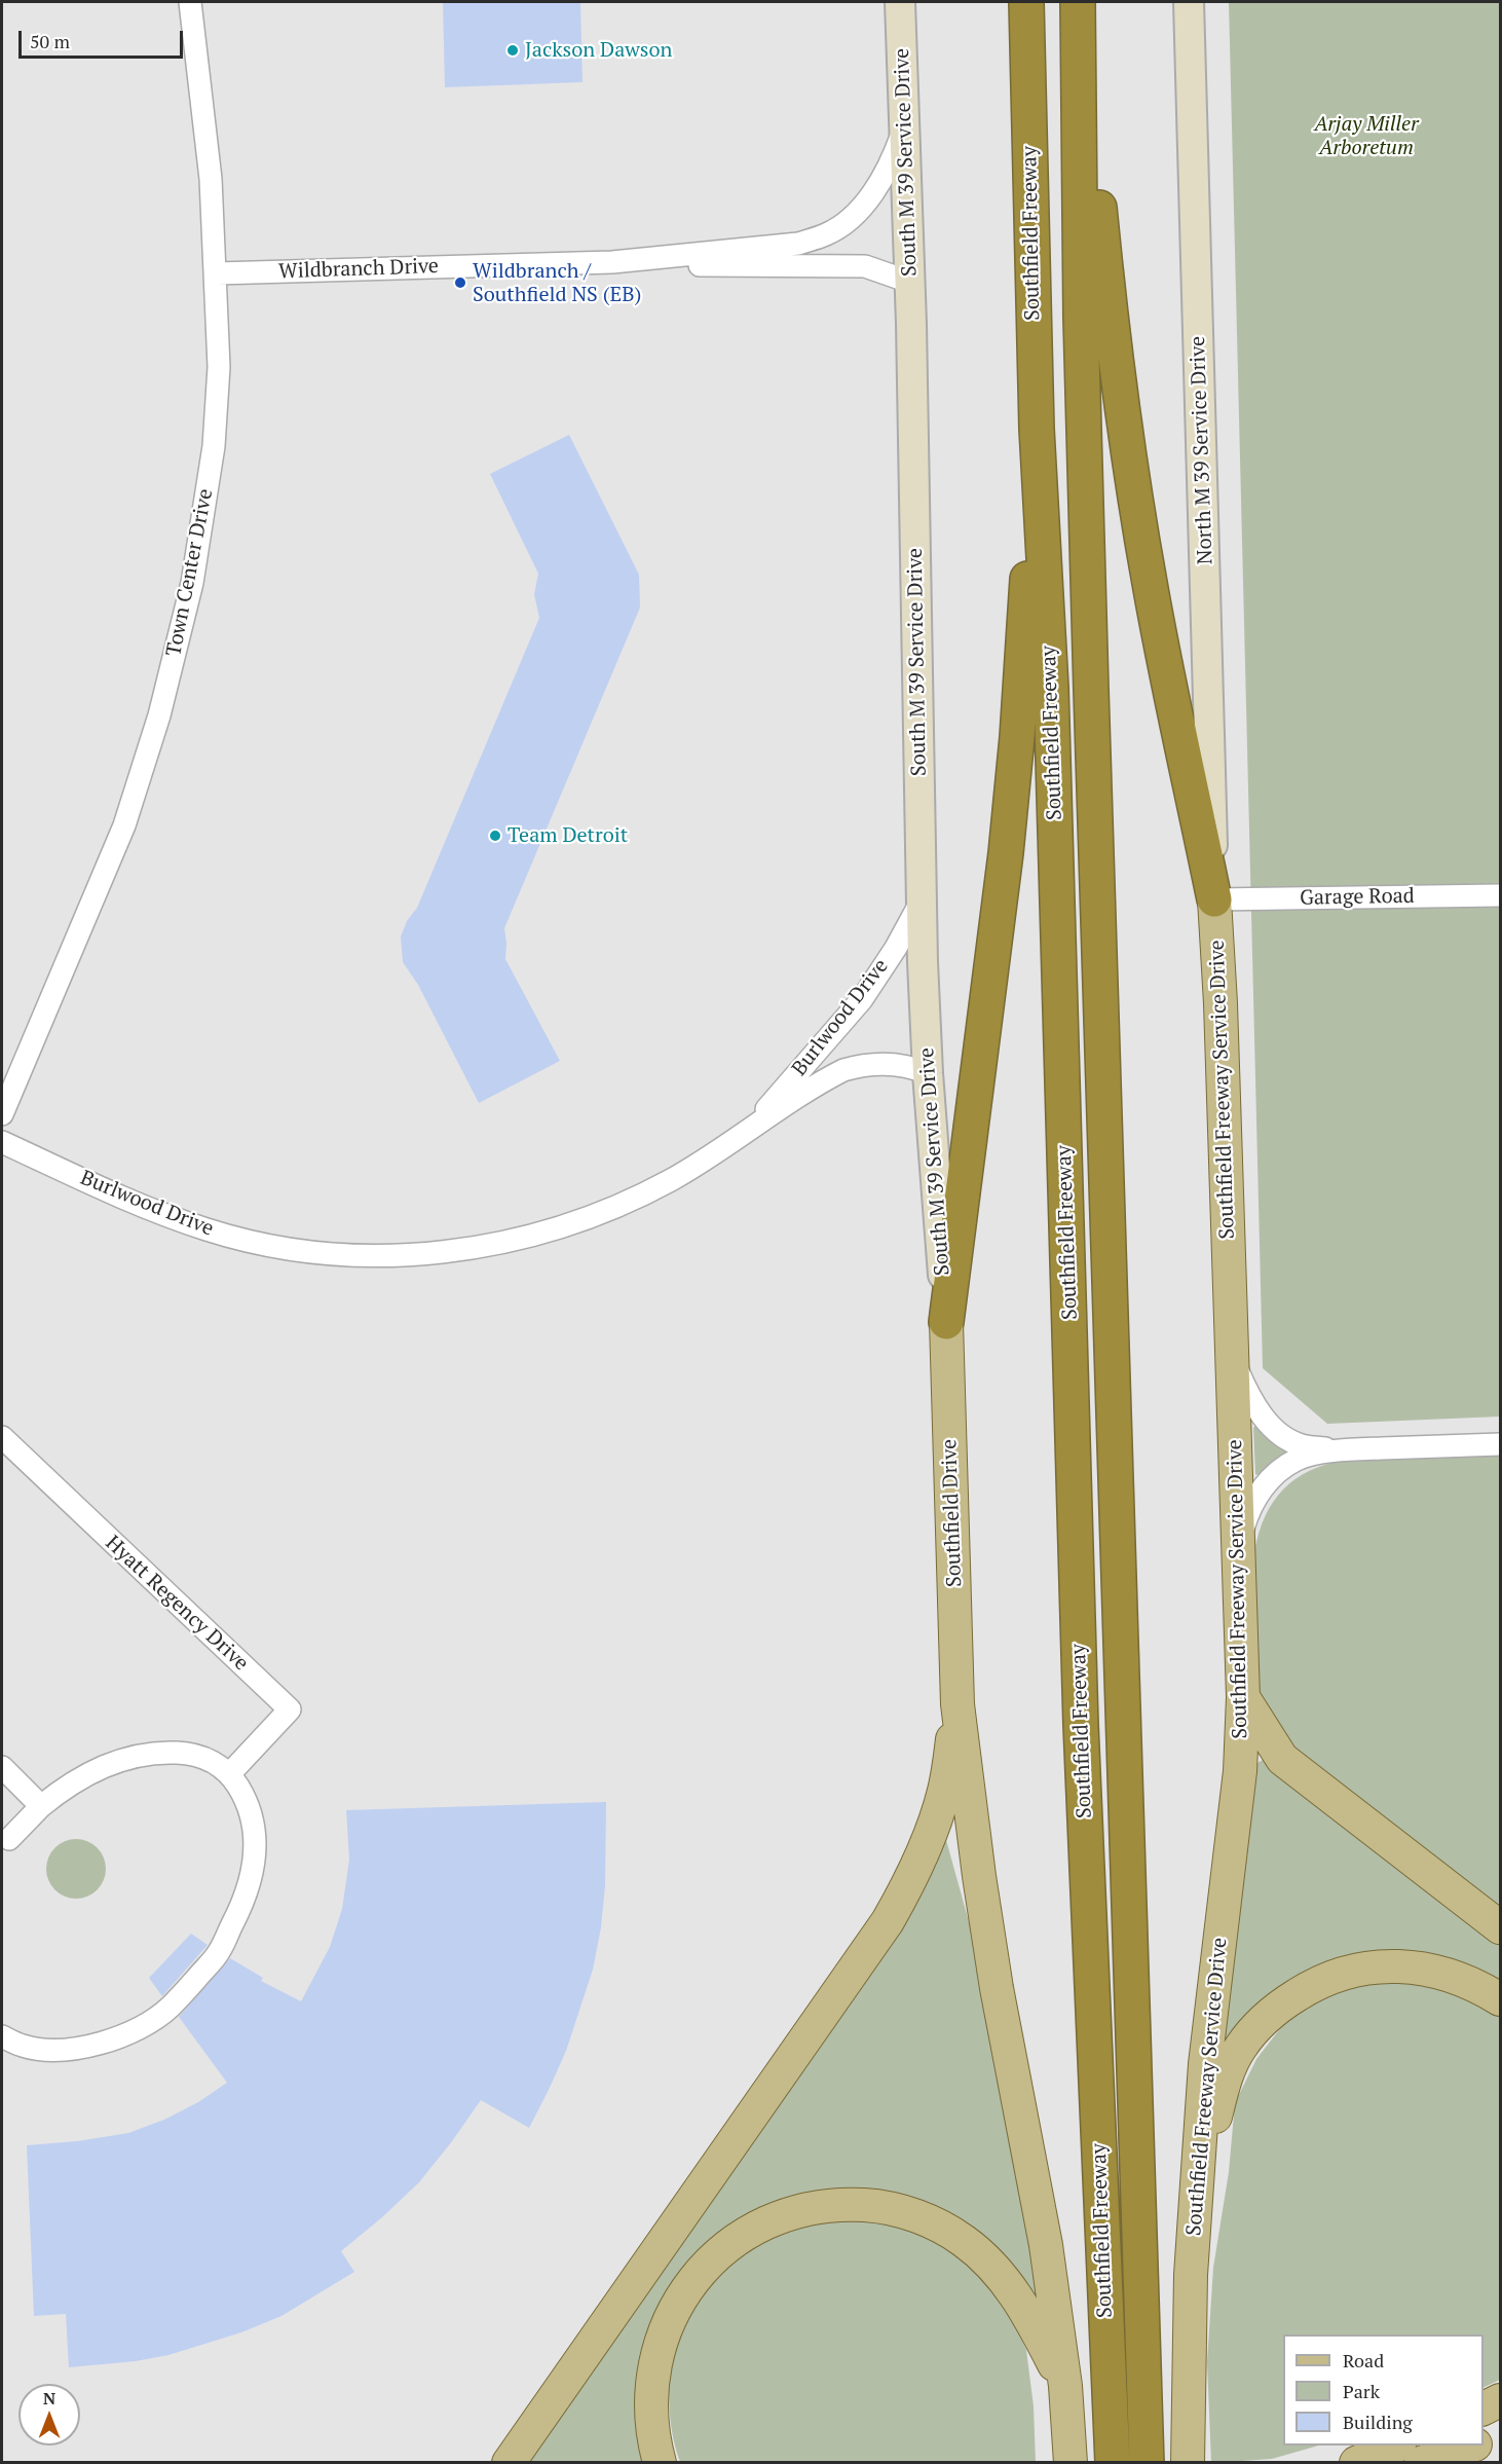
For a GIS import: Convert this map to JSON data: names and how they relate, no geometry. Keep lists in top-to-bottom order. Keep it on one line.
{"streets":{"highway":["Southfield Freeway"],"main road":["South M 39 Service Drive","North M 39 Service Drive","Southfield Freeway Service Drive","Southfield Drive"],"street":["Wildbranch Drive","Town Center Drive","Garage Road","Burlwood Drive","Hyatt Regency Drive"]},"crossings":[["South M 39 Service Drive","Wildbranch Drive"],["South M 39 Service Drive","Burlwood Drive"],["South M 39 Service Drive","Southfield Drive"],["Wildbranch Drive","Town Center Drive"],["North M 39 Service Drive","Garage Road"],["North M 39 Service Drive","Southfield Freeway Service Drive"],["Garage Road","Southfield Freeway Service Drive"]],"parks":["Arjay Miller Arboretum"],"places":["Jackson Dawson","Wildbranch / Southfield NS (EB)","Team Detroit"],"legend":["Road","Park","Building"],"scale_bar":"50 m","north":"top"}
